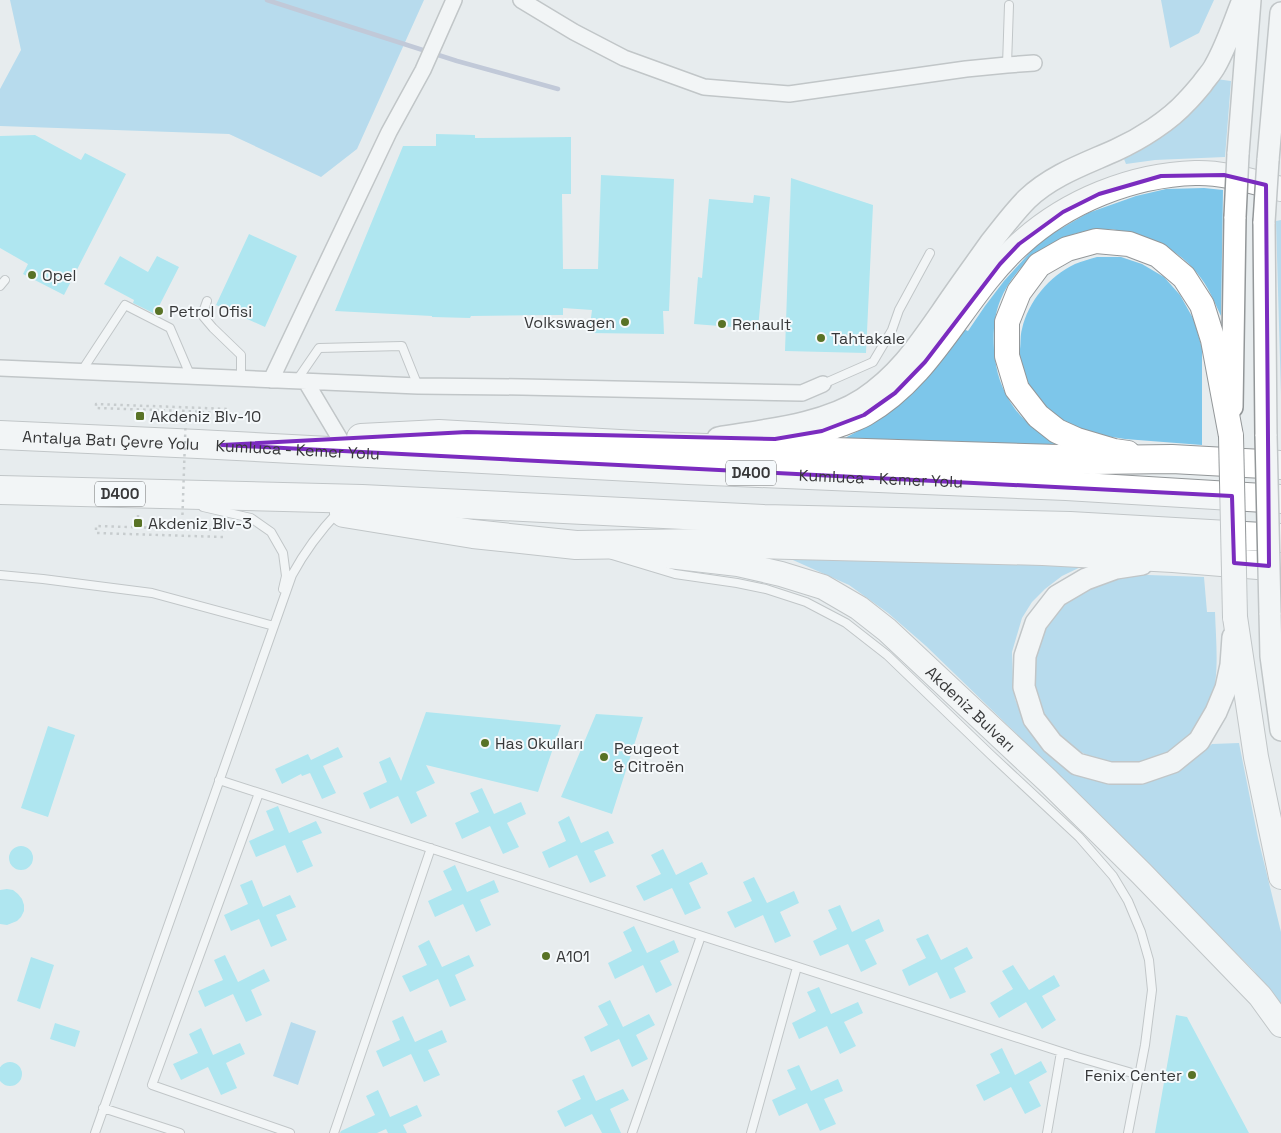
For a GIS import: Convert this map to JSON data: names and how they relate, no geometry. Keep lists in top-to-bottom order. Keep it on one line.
{"streets":{"highway":["Antalya Batı Çevre Yolu","Kumluca - Kemer Yolu","D400"],"main road":["Akdeniz Bulvarı"]},"crossings":[["Antalya Batı Çevre Yolu","Kumluca - Kemer Yolu"],["D400","Akdeniz Bulvarı"]],"places":{"other":["Opel","Petrol Ofisi","Volkswagen","Renault","Tahtakale","Has Okulları","Peugeot & Citroën","A101","Fenix Center"],"transit":["Akdeniz Blv-10","Akdeniz Blv-3"]}}
